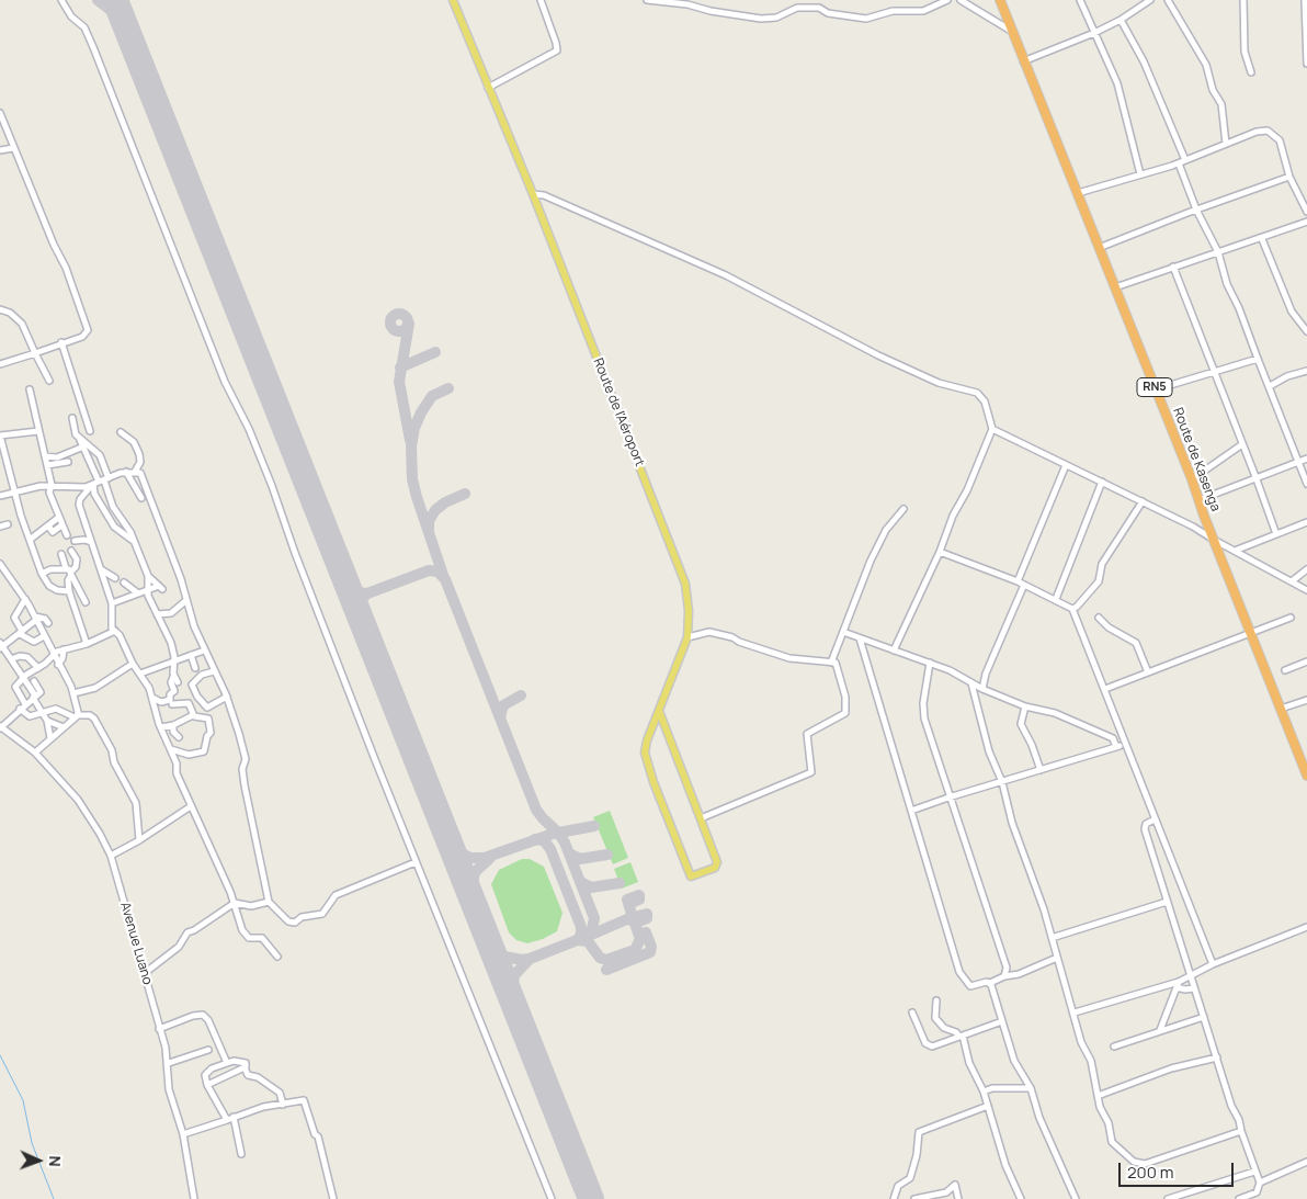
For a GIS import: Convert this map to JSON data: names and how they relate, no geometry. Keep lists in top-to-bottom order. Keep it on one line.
{"streets":{"highway":["RN5","Route de Kasenga"],"main road":["Route de l'Aéroport"],"street":["Avenue Luano"]},"scale_bar":"200 m","north":"right"}
